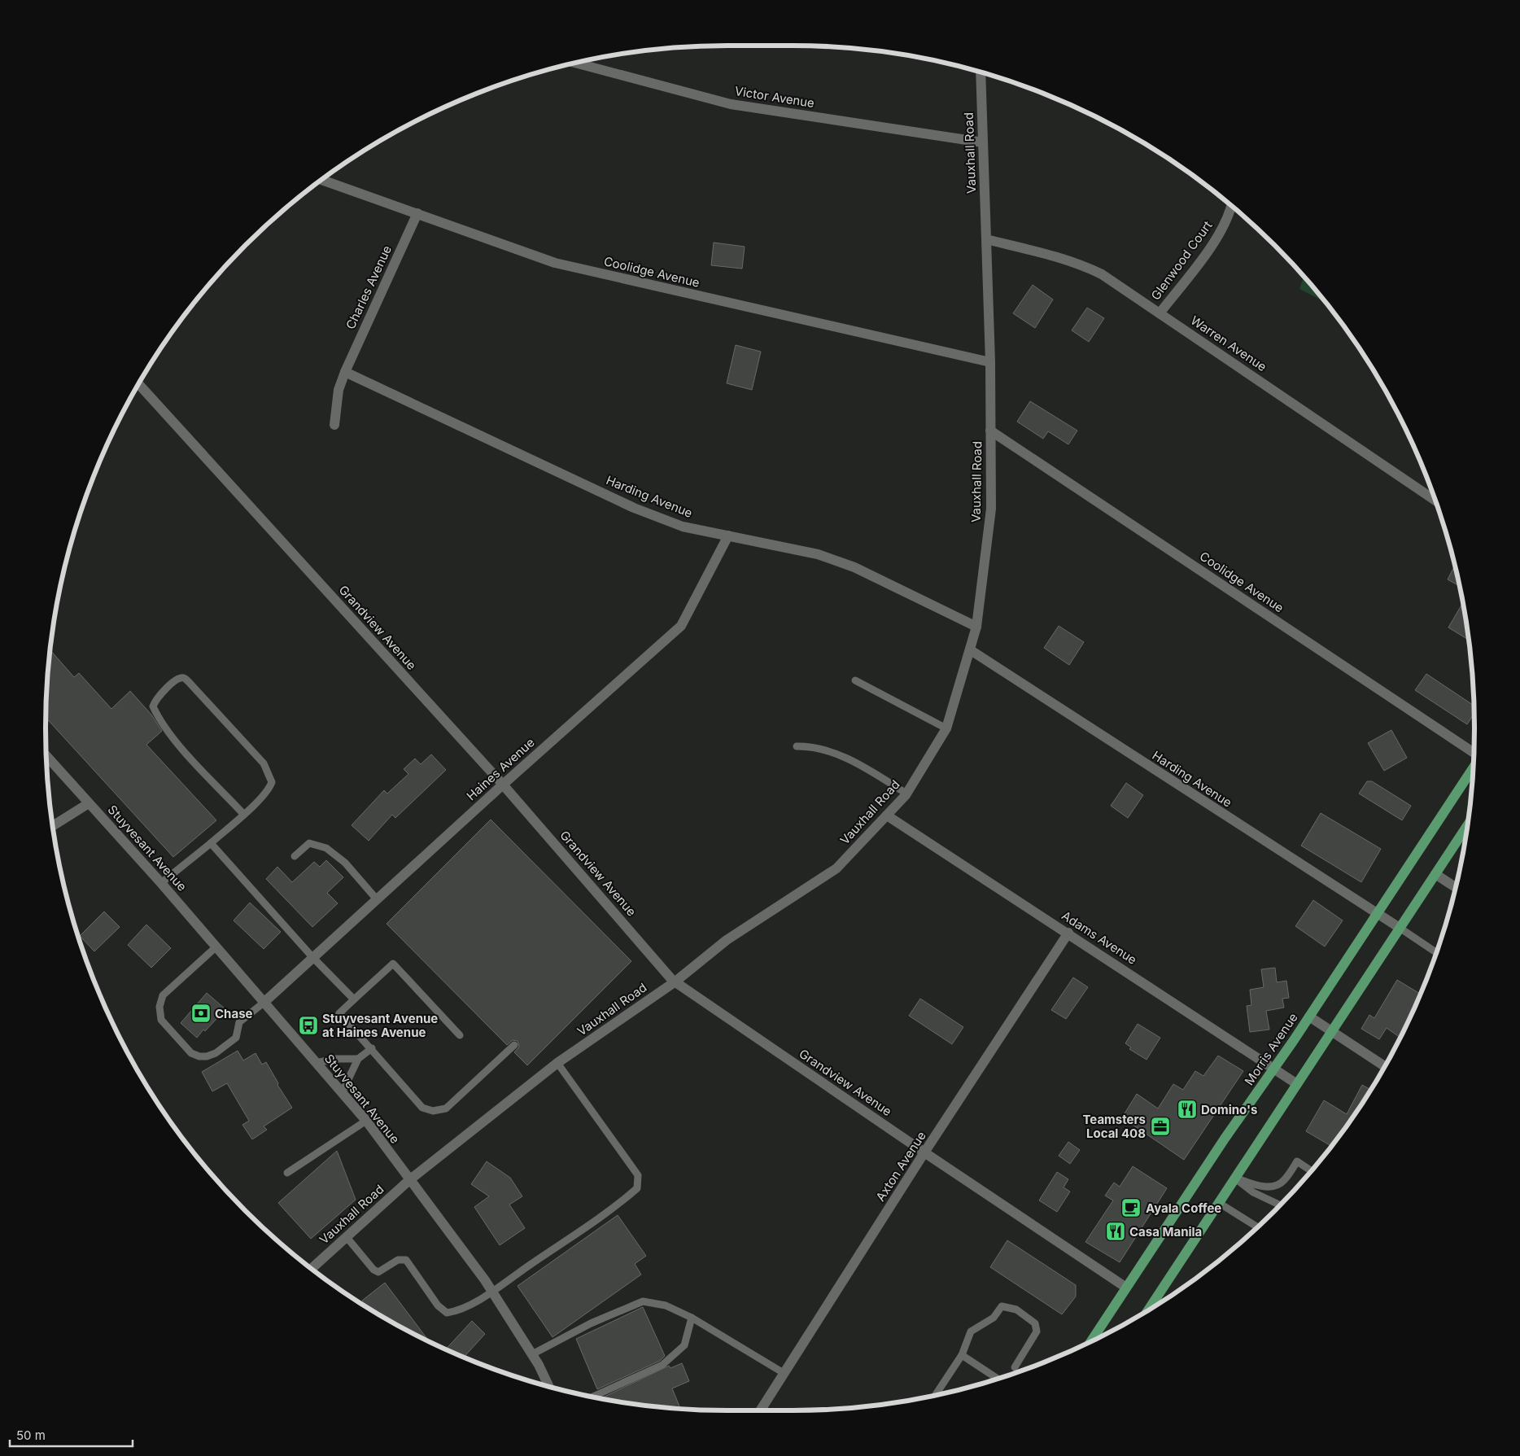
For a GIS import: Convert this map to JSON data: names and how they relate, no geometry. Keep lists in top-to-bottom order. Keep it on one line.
{"streets":{"main road":["Morris Avenue"],"street":["Victor Avenue","Vauxhall Road","Glenwood Court","Coolidge Avenue","Charles Avenue","Warren Avenue","Harding Avenue","Grandview Avenue","Haines Avenue","Stuyvesant Avenue","Adams Avenue","Axton Avenue"]},"crossings":[["Victor Avenue","Vauxhall Road"],["Vauxhall Road","Coolidge Avenue"],["Vauxhall Road","Warren Avenue"],["Vauxhall Road","Harding Avenue"],["Vauxhall Road","Grandview Avenue"],["Vauxhall Road","Stuyvesant Avenue"],["Vauxhall Road","Adams Avenue"],["Glenwood Court","Warren Avenue"],["Coolidge Avenue","Charles Avenue"],["Charles Avenue","Harding Avenue"],["Harding Avenue","Haines Avenue"],["Harding Avenue","Morris Avenue"],["Grandview Avenue","Haines Avenue"],["Grandview Avenue","Morris Avenue"],["Grandview Avenue","Axton Avenue"],["Haines Avenue","Stuyvesant Avenue"],["Adams Avenue","Morris Avenue"],["Adams Avenue","Axton Avenue"]],"places":{"bank":["Chase"],"bus stop":["Stuyvesant Avenue at Haines Avenue"],"restaurant":["Domino's","Casa Manila"],"office":["Teamsters Local 408"],"cafe":["Ayala Coffee"]},"scale_bar":"50 m"}
